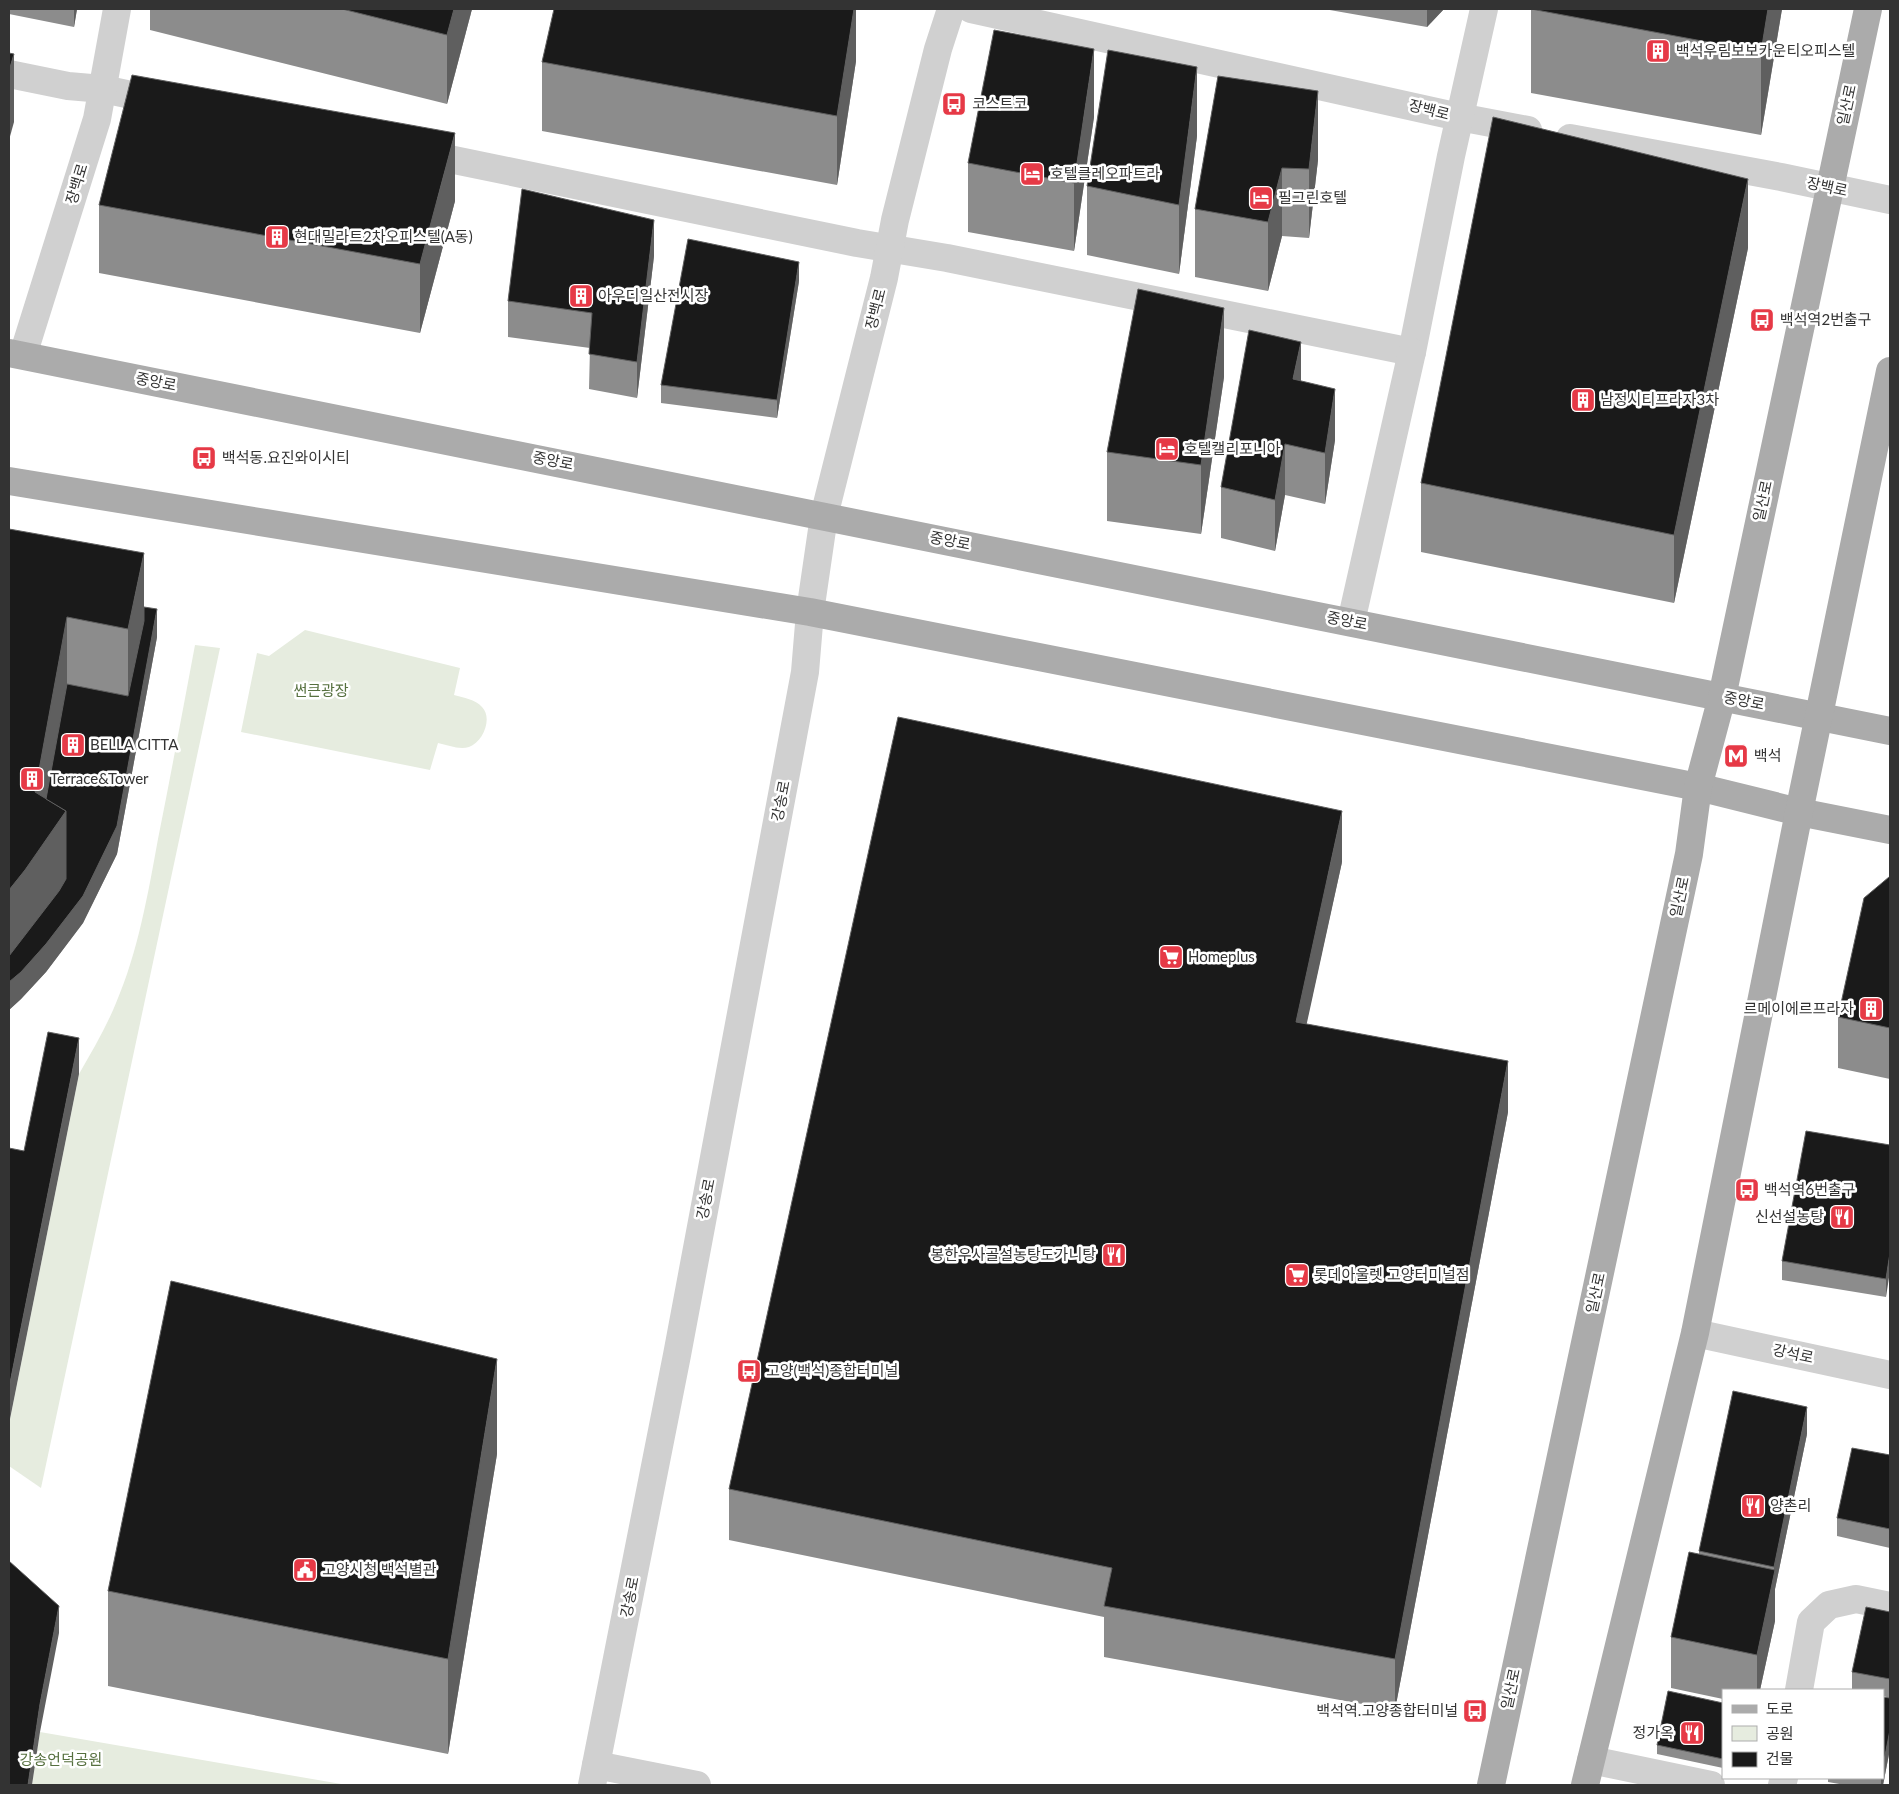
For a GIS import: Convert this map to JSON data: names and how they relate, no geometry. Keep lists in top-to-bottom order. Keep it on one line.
{"streets":{"main road":["일산로","중앙로"],"street":["장백로","강송로","강석로"]},"crossings":[["일산로","장백로"],["일산로","중앙로"],["장백로","중앙로"],["장백로","강송로"]],"parks":["썬큰광장","강송언덕공원"],"places":{"building":["백석우림보보카운티오피스텔","현대밀라트2차오피스텔(A동)","아우디일산전시장","남정시티프라자3차","BELLA CITTA","Terrace&Tower","르메이에르프라자"],"bus stop":["코스트코","백석역2번출구","백석동.요진와이시티","백석역6번출구","고양(백석)종합터미널","백석역.고양종합터미널"],"hotel":["호텔클레오파트라","필그린호텔","호텔캘리포니아"],"metro station":["백석"],"supermarket":["Homeplus","롯데아울렛 고양터미널점"],"restaurant":["신선설농탕","봉한우사골설농탕도가니탕","양촌리","정가옥"],"public building":["고양시청 백석별관"]},"legend":["도로","공원","건물"]}
